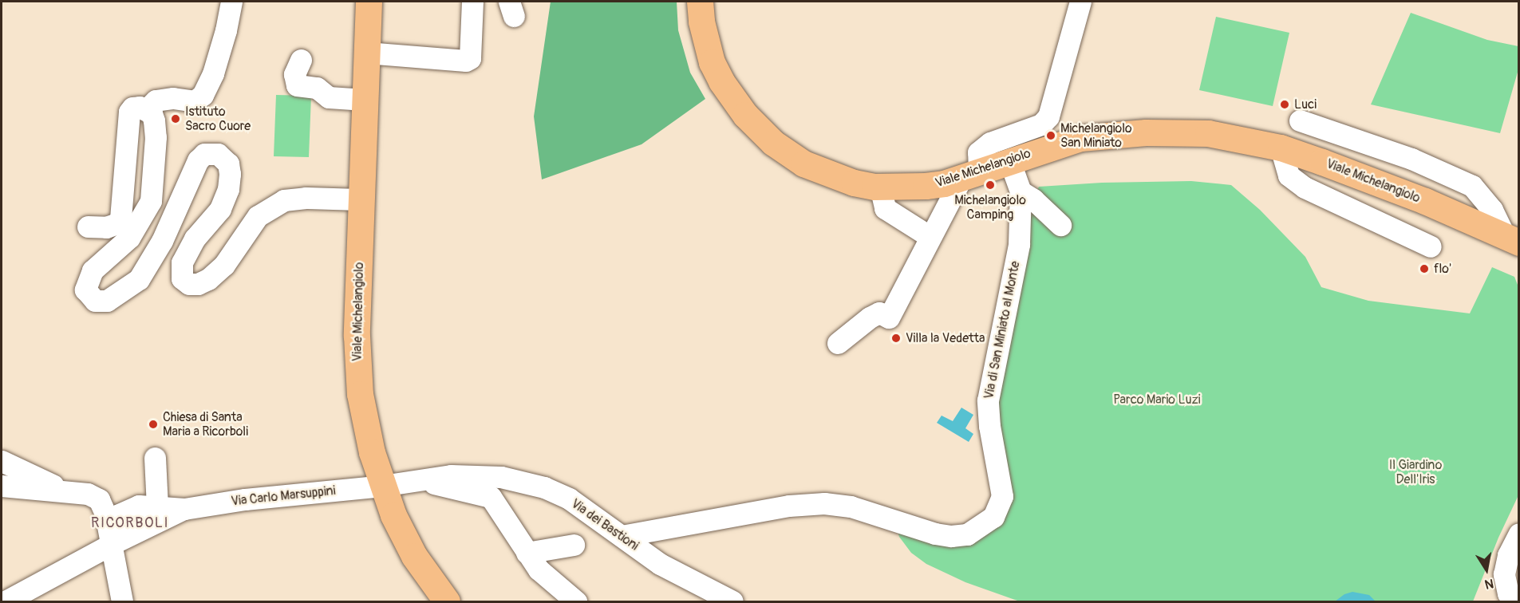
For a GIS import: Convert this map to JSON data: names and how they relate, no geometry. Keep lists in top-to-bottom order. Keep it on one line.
{"streets":{"main road":["Viale Michelangiolo"],"street":["Via di San Miniato al Monte","Via Carlo Marsuppini","Via dei Bastioni"]},"crossings":[["Viale Michelangiolo","Via di San Miniato al Monte"],["Viale Michelangiolo","Via Carlo Marsuppini"],["Viale Michelangiolo","Via dei Bastioni"],["Via di San Miniato al Monte","Via dei Bastioni"],["Via Carlo Marsuppini","Via dei Bastioni"]],"districts":["RICORBOLI"],"parks":["Parco Mario Luzi","Il Giardino Dell'Iris"],"places":["Luci","Istituto Sacro Cuore","Michelangiolo San Miniato","Michelangiolo Camping","flo'","Villa la Vedetta","Chiesa di Santa Maria a Ricorboli"],"north":"bottom"}
